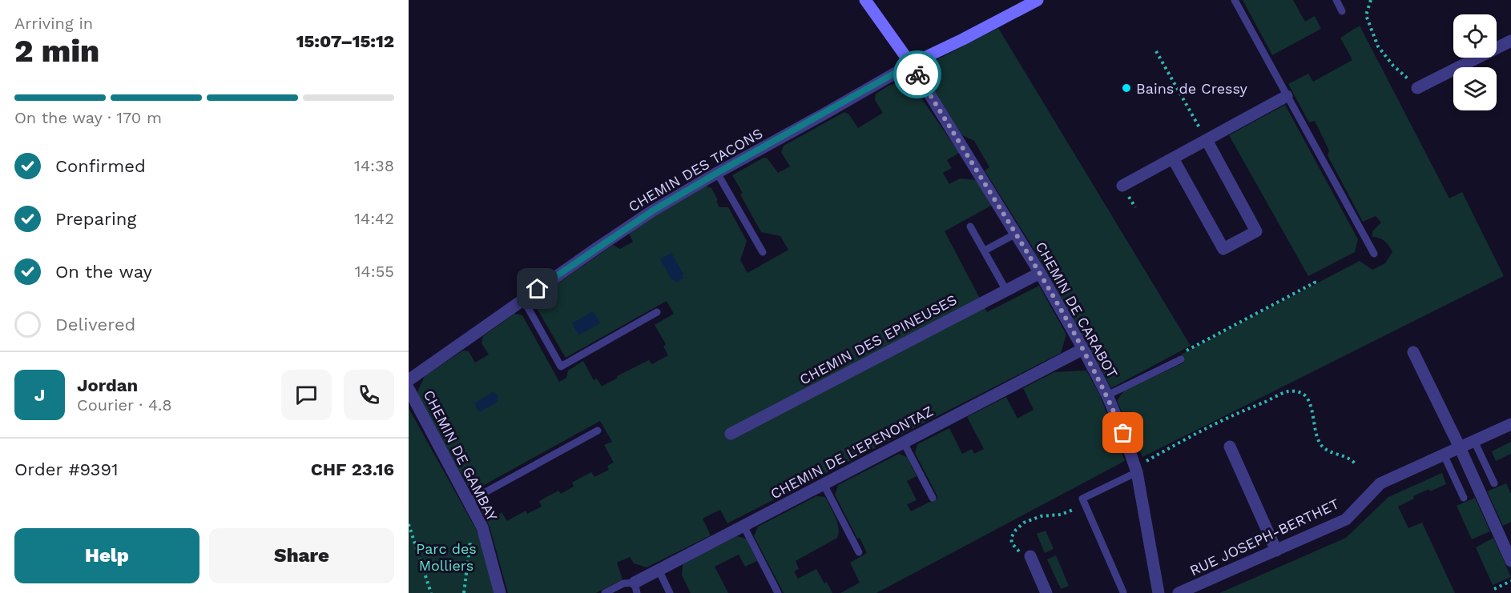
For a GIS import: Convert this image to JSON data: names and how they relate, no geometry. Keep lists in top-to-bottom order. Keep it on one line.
{"streets":{"street":["CHEMIN DES TACONS","CHEMIN DE CARABOT","CHEMIN DES EPINEUSES","CHEMIN DE L'EPENONTAZ","CHEMIN DE GAMBAY","RUE JOSEPH-BERTHET"]},"crossings":[["CHEMIN DES TACONS","CHEMIN DE CARABOT"],["CHEMIN DE CARABOT","CHEMIN DES EPINEUSES"],["CHEMIN DE CARABOT","CHEMIN DE L'EPENONTAZ"]],"parks":["Parc des Molliers"],"places":["Bains de Cressy"],"page":{"heading":["2 min","Arriving in","15:07–15:12"],"panel":["Jordan","Courier · 4.8","Order #9391","CHF 23.16"],"bar":"On the way · 170 m","list":[["Confirmed","14:38"],["Preparing","14:42"],["On the way","14:55"],"Delivered"],"round":"J","buttons":["Help","Share"]}}
